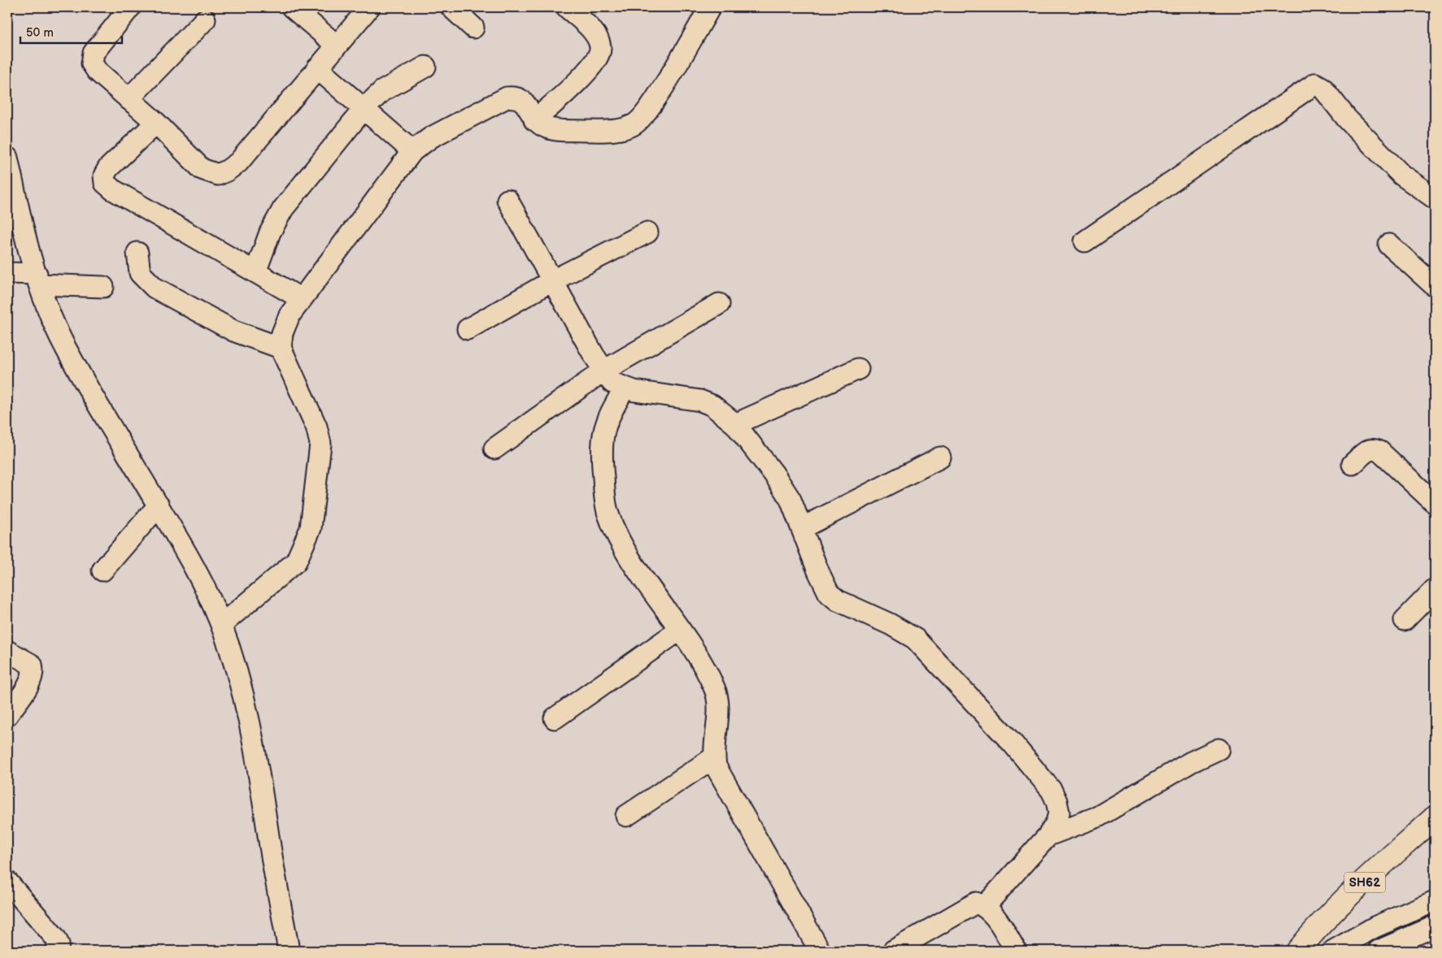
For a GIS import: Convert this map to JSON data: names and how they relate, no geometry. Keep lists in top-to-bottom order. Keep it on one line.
{"streets":{"main road":["SH62"]},"scale_bar":"50 m"}
